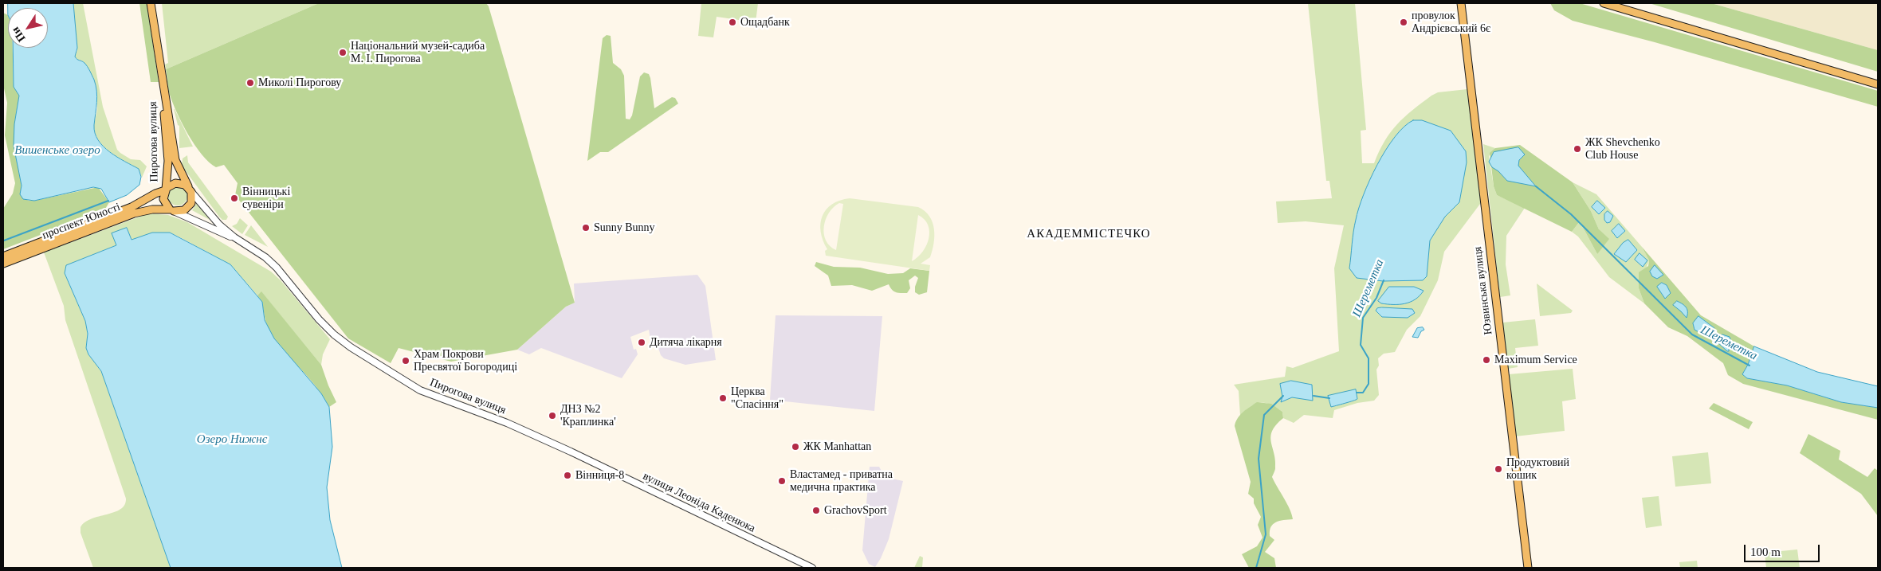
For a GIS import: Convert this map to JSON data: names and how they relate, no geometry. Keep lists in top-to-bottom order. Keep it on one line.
{"streets":{"main road":["Пирогова вулиця","проспект Юності","Юзвинська вулиця"],"street":["вулиця Леоніда Каденюка"]},"crossings":[["Пирогова вулиця","проспект Юності"],["Пирогова вулиця","вулиця Леоніда Каденюка"]],"districts":["АКАДЕММІСТЕЧКО"],"water":["Вишенське озеро","Шереметка","Озеро Нижнє"],"places":["Ощадбанк","провулок Андрієвський 6є","Національний музей-садиба М. І. Пирогова","Миколі Пирогову","ЖК Shevchenko Club House","Вінницькі сувеніри","Sunny Bunny","Дитяча лікарня","Maximum Service","Храм Покрови Пресвятої Богородиці","Церква \"Спасіння\"","ДНЗ №2 'Краплинка'","ЖК Manhattan","Продуктовий кошик","Вінниця-8","Властамед - приватна медична практика","GrachovSport"],"scale_bar":"100 m","north":"bottom left"}
